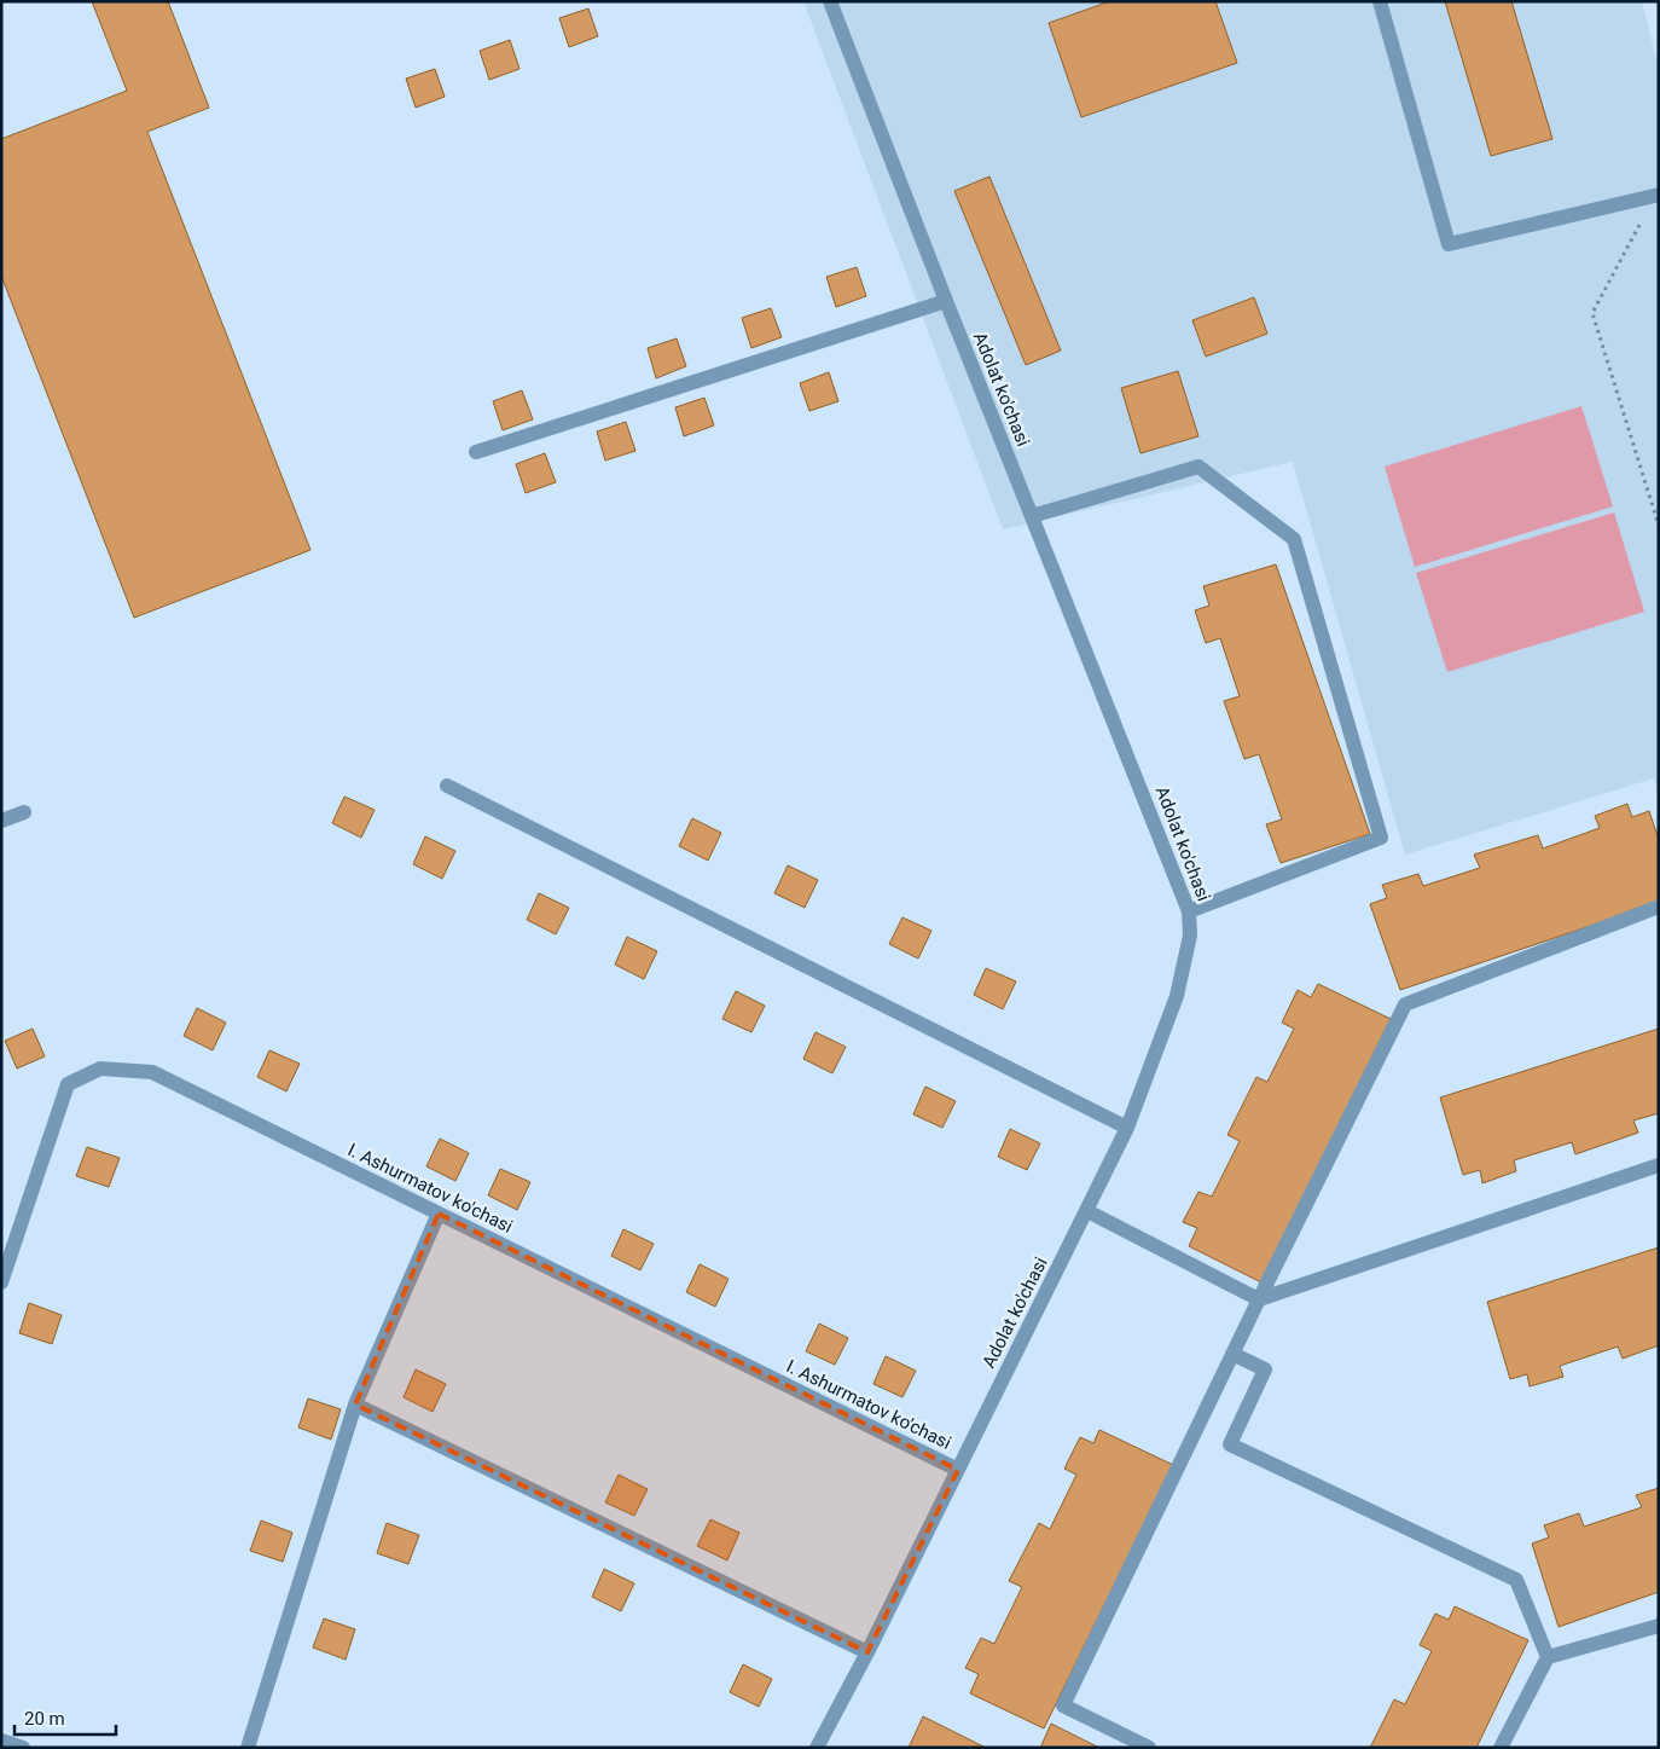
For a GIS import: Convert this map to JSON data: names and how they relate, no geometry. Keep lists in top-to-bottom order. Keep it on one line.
{"streets":{"street":["Adolat ko'chasi","I. Ashurmatov ko'chasi"]},"crossings":[["Adolat ko'chasi","I. Ashurmatov ko'chasi"]],"scale_bar":"20 m"}
